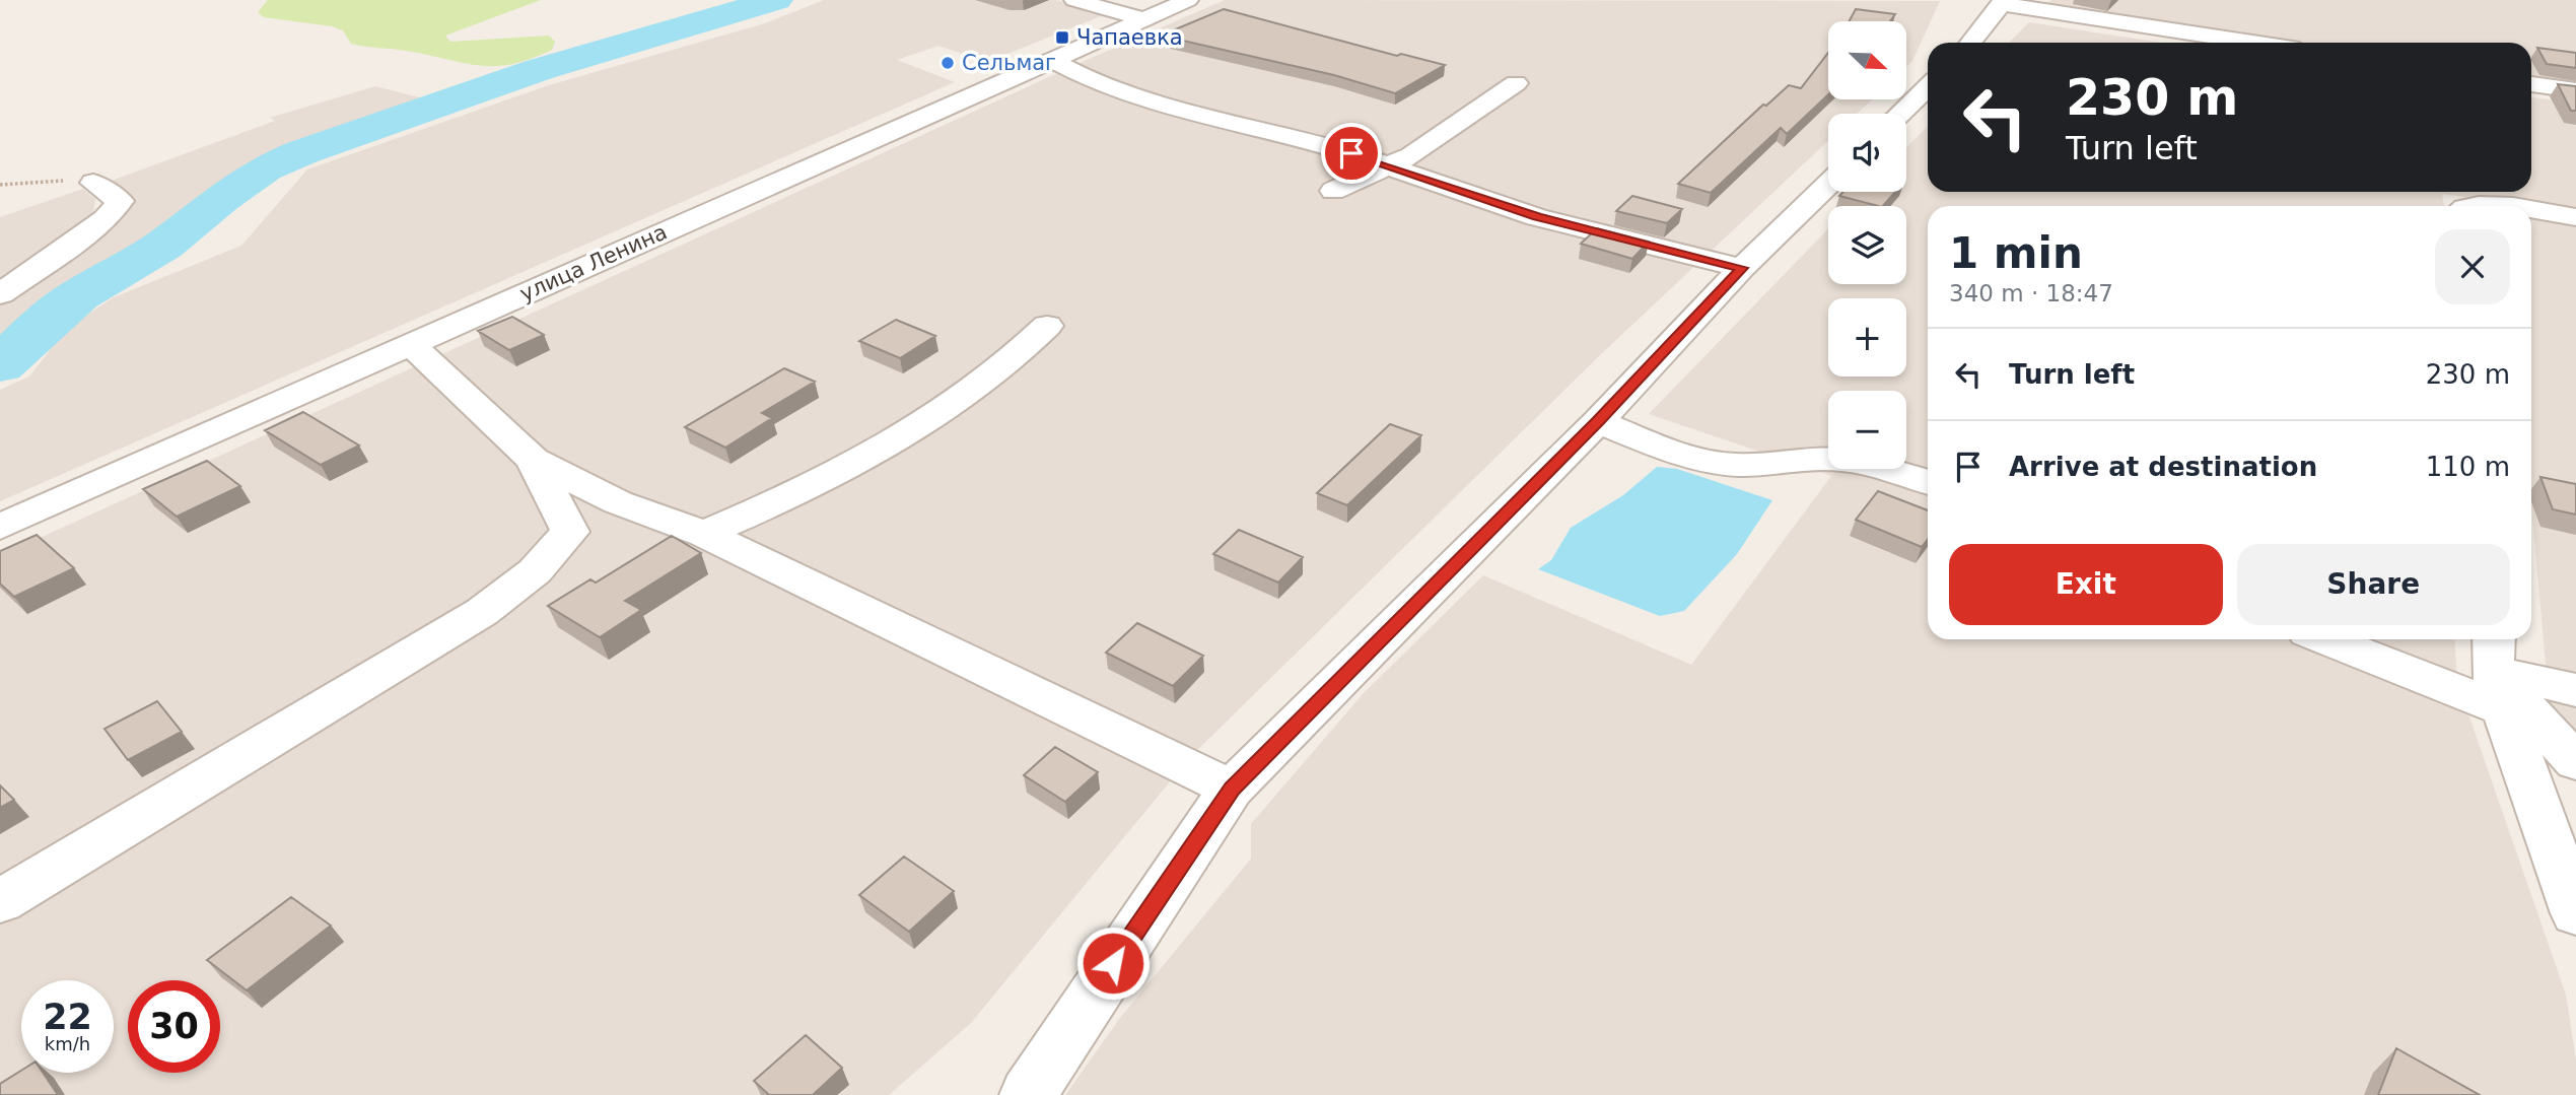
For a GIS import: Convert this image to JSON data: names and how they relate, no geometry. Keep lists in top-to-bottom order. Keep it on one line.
{"streets":{"street":["улица Ленина"]},"places":{"transit":["Чапаевка"],"other":["Сельмаг"]},"north":"bottom right","page":{"map_buttons":["+","−"],"turn":["230 m","Turn left"],"heading":["1 min","340 m · 18:47"],"list":[{"name":"Turn left","value":"230 m"},{"name":"Arrive at destination","value":"110 m"}],"buttons":["Exit","Share"],"speed":"22 km/h","limit":"30"}}
